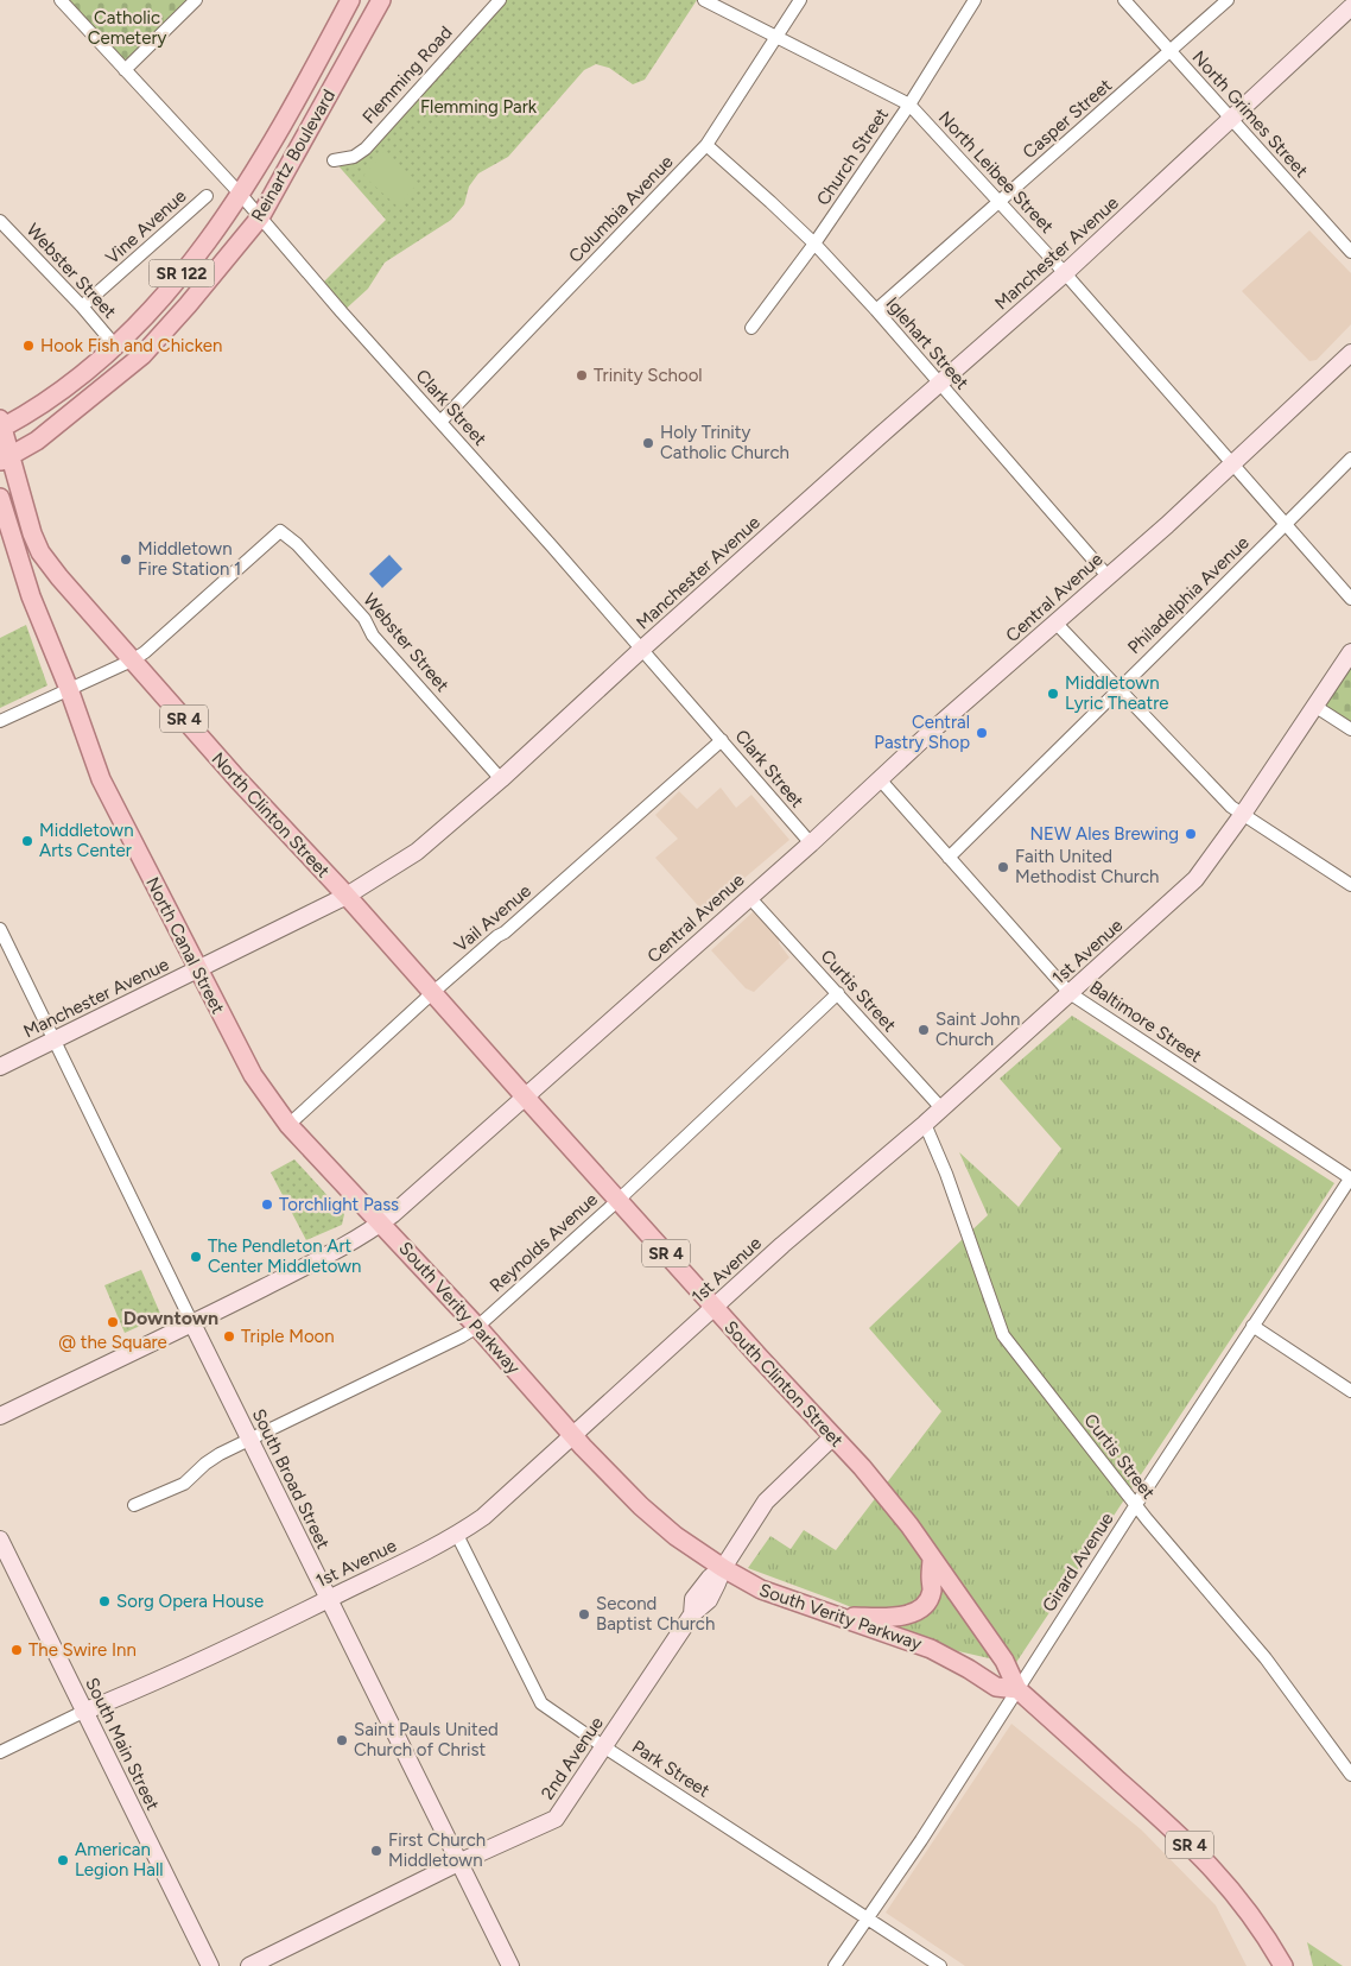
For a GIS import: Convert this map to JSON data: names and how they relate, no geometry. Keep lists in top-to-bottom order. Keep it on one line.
{"streets":{"main road":["Reinartz Boulevard","SR 122","SR 4","North Clinton Street","North Canal Street","South Verity Parkway","South Clinton Street"],"street":["Flemming Road","North Grimes Street","Casper Street","Church Street","North Leibee Street","Columbia Avenue","Vine Avenue","Manchester Avenue","Webster Street","Iglehart Street","Clark Street","Philadelphia Avenue","Central Avenue","Vail Avenue","1st Avenue","Curtis Street","Baltimore Street","Reynolds Avenue","South Broad Street","Girard Avenue","South Main Street","2nd Avenue","Park Street"]},"crossings":[["North Grimes Street","Casper Street"],["North Grimes Street","Manchester Avenue"],["Casper Street","North Leibee Street"],["Casper Street","Iglehart Street"],["Reinartz Boulevard","Webster Street"],["Reinartz Boulevard","Clark Street"],["Reinartz Boulevard","SR 4"],["Reinartz Boulevard","North Clinton Street"],["Church Street","North Leibee Street"],["Church Street","Iglehart Street"],["North Leibee Street","Columbia Avenue"],["North Leibee Street","Manchester Avenue"],["North Leibee Street","Philadelphia Avenue"],["North Leibee Street","Central Avenue"],["Columbia Avenue","Iglehart Street"],["Columbia Avenue","Clark Street"],["Vine Avenue","Webster Street"],["Manchester Avenue","Webster Street"],["Manchester Avenue","Iglehart Street"],["Manchester Avenue","Clark Street"],["Manchester Avenue","North Clinton Street"],["Manchester Avenue","North Canal Street"],["Manchester Avenue","South Broad Street"],["Webster Street","North Clinton Street"],["Iglehart Street","Central Avenue"],["Clark Street","Central Avenue"],["Clark Street","Vail Avenue"],["Philadelphia Avenue","Baltimore Street"],["Central Avenue","North Clinton Street"],["Central Avenue","North Canal Street"],["Central Avenue","Curtis Street"],["Central Avenue","Baltimore Street"],["Central Avenue","South Verity Parkway"],["Central Avenue","South Clinton Street"],["Central Avenue","South Broad Street"],["SR 4","North Clinton Street"],["North Clinton Street","Vail Avenue"],["North Clinton Street","South Clinton Street"],["Vail Avenue","North Canal Street"],["North Canal Street","South Verity Parkway"],["1st Avenue","Curtis Street"],["1st Avenue","Baltimore Street"],["1st Avenue","South Verity Parkway"],["1st Avenue","South Clinton Street"],["1st Avenue","South Broad Street"],["1st Avenue","South Main Street"],["1st Avenue","Park Street"],["Curtis Street","Reynolds Avenue"],["Curtis Street","Girard Avenue"],["Baltimore Street","Girard Avenue"],["Reynolds Avenue","South Verity Parkway"],["Reynolds Avenue","South Clinton Street"],["Reynolds Avenue","South Broad Street"],["South Verity Parkway","South Clinton Street"],["South Verity Parkway","Girard Avenue"],["South Verity Parkway","2nd Avenue"],["South Clinton Street","Girard Avenue"],["South Clinton Street","2nd Avenue"],["South Broad Street","2nd Avenue"],["Girard Avenue","Park Street"],["2nd Avenue","Park Street"]],"districts":["Downtown"],"parks":["Catholic Cemetery","Flemming Park"],"places":["Hook Fish and Chicken","Trinity School","Holy Trinity Catholic Church","Middletown Fire Station 1","Middletown Lyric Theatre","Central Pastry Shop","NEW Ales Brewing","Middletown Arts Center","Faith United Methodist Church","Saint John Church","Torchlight Pass","The Pendleton Art Center Middletown","@ the Square","Triple Moon","Sorg Opera House","Second Baptist Church","The Swire Inn","Saint Pauls United Church of Christ","First Church Middletown","American Legion Hall"]}
